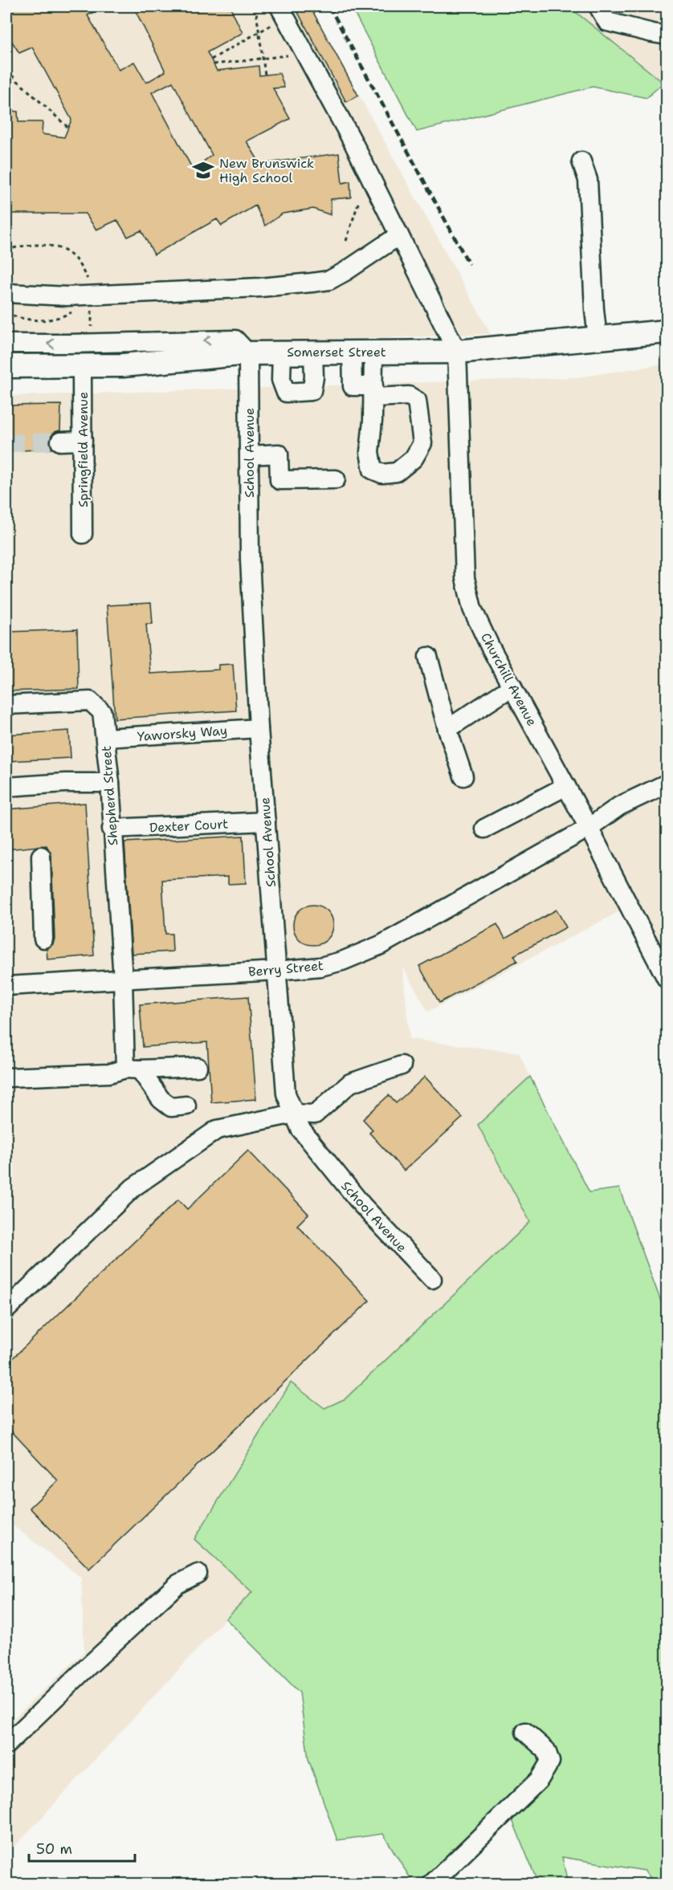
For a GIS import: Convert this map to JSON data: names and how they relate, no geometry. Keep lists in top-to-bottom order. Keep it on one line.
{"streets":{"main road":["Somerset Street"],"street":["Springfield Avenue","School Avenue","Churchill Avenue","Yaworsky Way","Shepherd Street","Dexter Court","Berry Street"]},"crossings":[["Somerset Street","Springfield Avenue"],["Somerset Street","School Avenue"],["Somerset Street","Churchill Avenue"],["School Avenue","Yaworsky Way"],["School Avenue","Dexter Court"],["School Avenue","Berry Street"],["Churchill Avenue","Berry Street"],["Yaworsky Way","Shepherd Street"],["Shepherd Street","Dexter Court"],["Shepherd Street","Berry Street"]],"places":{"school or university":["New Brunswick High School"]},"scale_bar":"50 m"}
